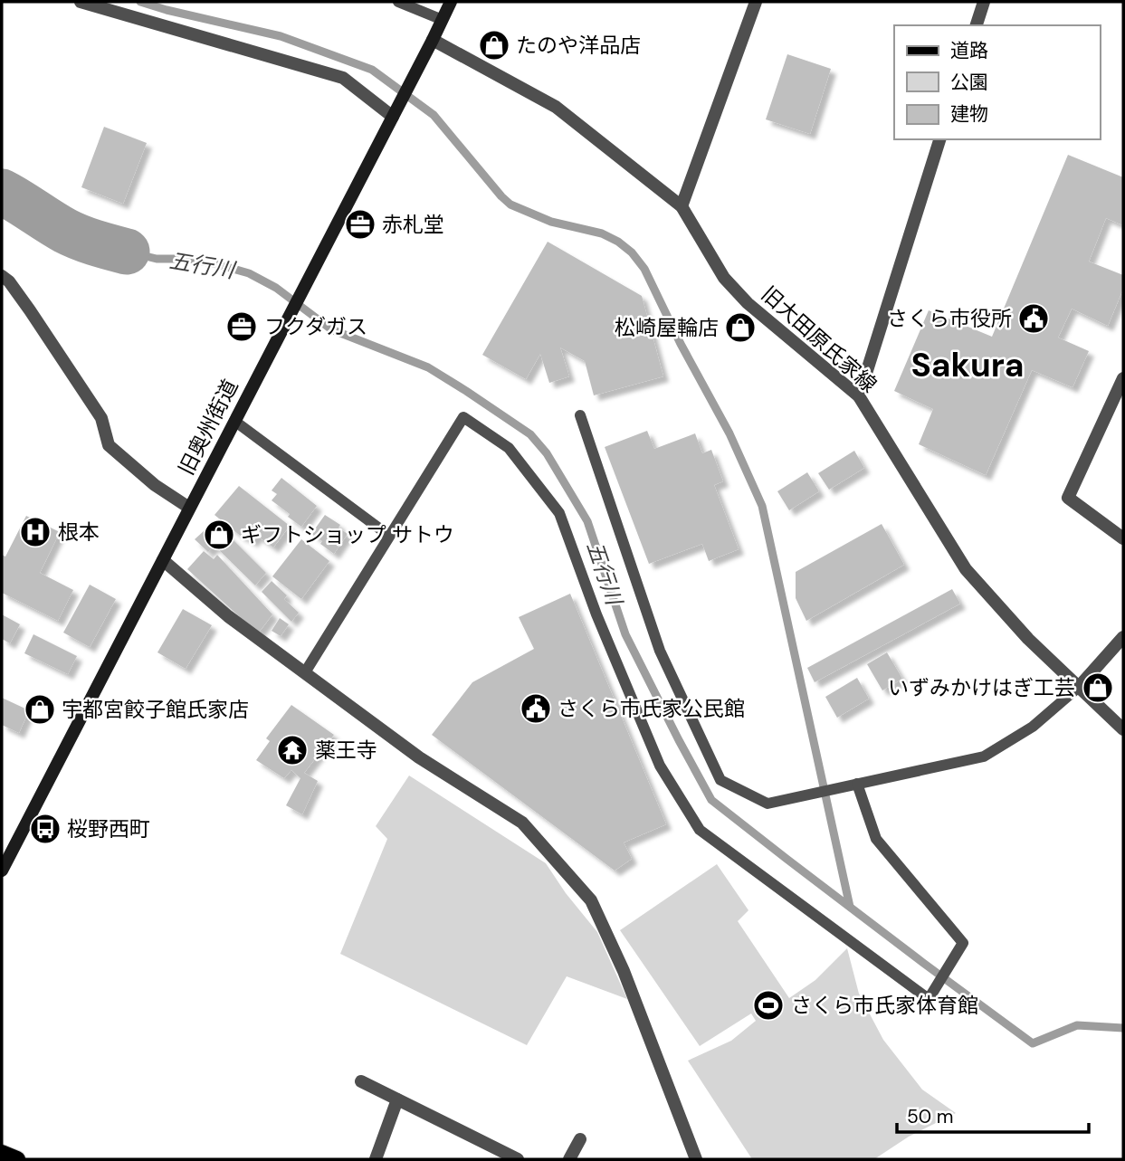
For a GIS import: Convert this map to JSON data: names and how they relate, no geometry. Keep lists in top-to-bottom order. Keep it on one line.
{"streets":{"street":["旧大田原氏家線","旧奥州街道"]},"crossings":[["旧大田原氏家線","旧奥州街道"]],"districts":["Sakura"],"water":["五行川"],"places":{"shop":["たのや洋品店","松崎屋輪店","ギフトショップ サトウ","いずみかけはぎ工芸","宇都宮餃子館氏家店"],"office":["赤札堂","フクダガス"],"public building":["さくら市役所","さくら市氏家公民館"],"hospital":["根本"],"temple":["薬王寺"],"bus stop":["桜野西町"],"sports":["さくら市氏家体育館"]},"legend":["道路","公園","建物"],"scale_bar":"50 m"}
